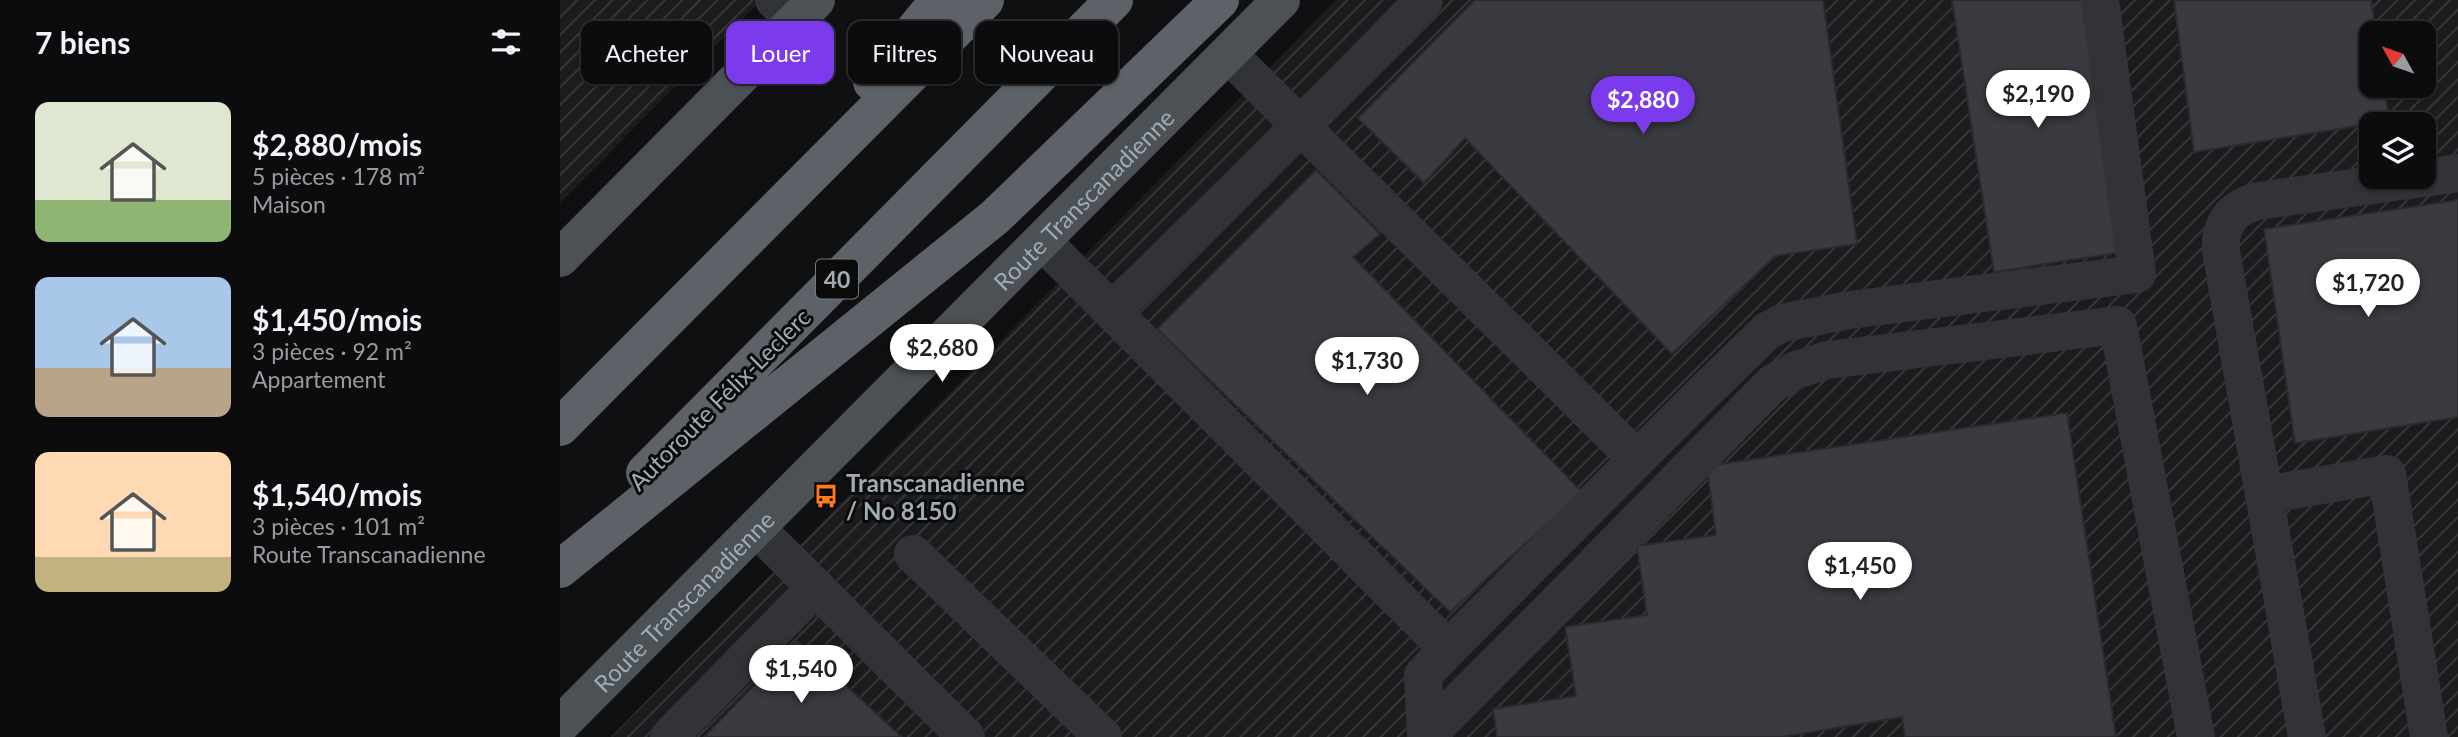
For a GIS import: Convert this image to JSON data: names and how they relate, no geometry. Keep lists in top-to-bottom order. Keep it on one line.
{"streets":{"highway":["40","Autoroute Félix-Leclerc"],"main road":["Route Transcanadienne"]},"places":{"bus stop":["Transcanadienne / No 8150"]},"north":"top left","page":{"heading":"7 biens","chip":["Acheter","Louer","Filtres","Nouveau"],"price":["$2,190","$2,880","$1,720","$2,680","$1,730","$1,450","$1,540"],"list":[{"name":"$2,880/mois","note":"5 pièces · 178 m² · Maison"},{"name":"$1,450/mois","note":"3 pièces · 92 m² · Appartement"},{"name":"$1,540/mois","note":"3 pièces · 101 m² · Route Transcanadienne"}]}}
